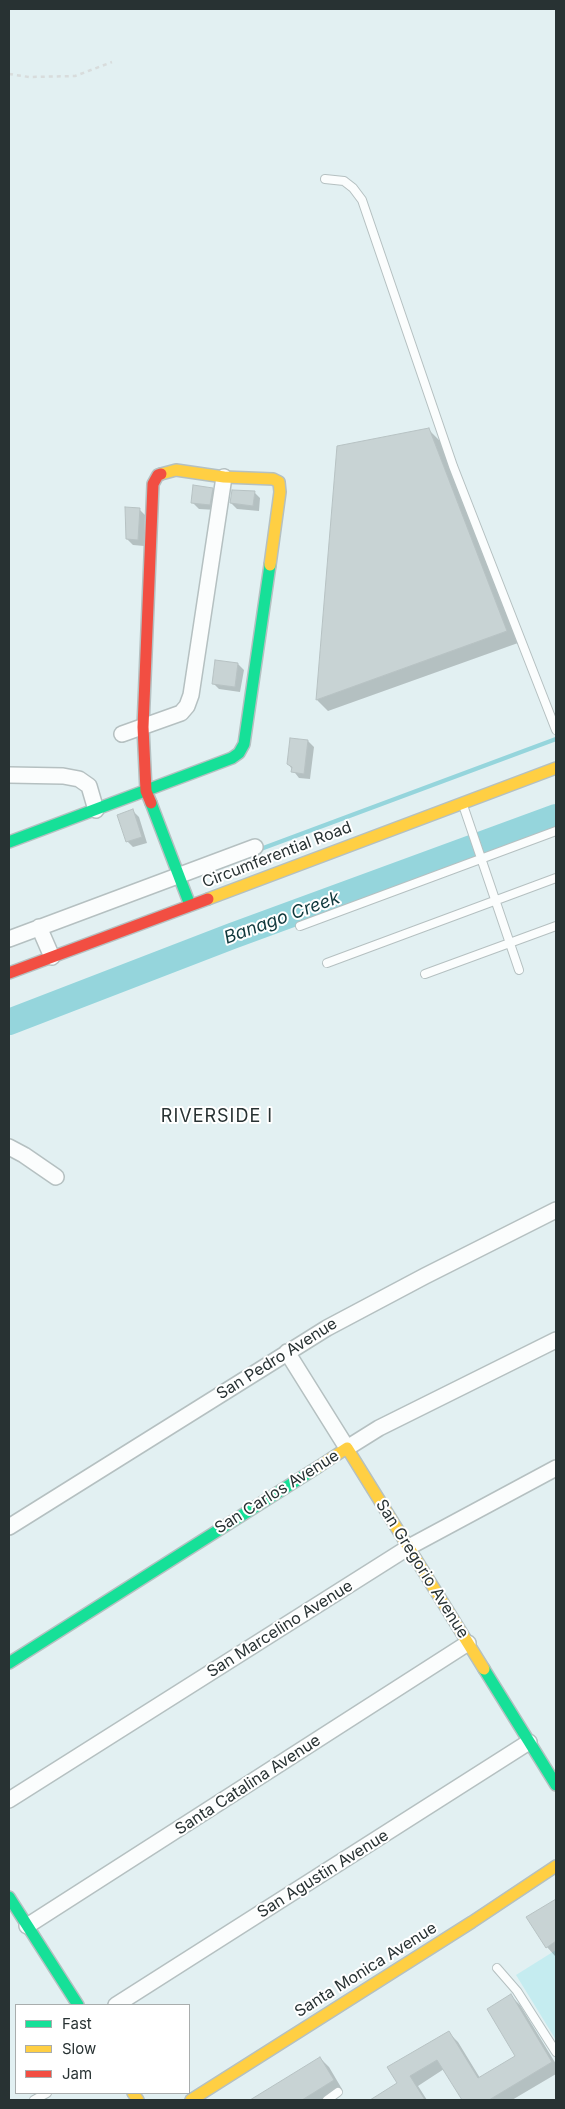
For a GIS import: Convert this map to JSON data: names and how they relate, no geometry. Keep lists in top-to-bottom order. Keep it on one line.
{"streets":{"street":["Circumferential Road","San Pedro Avenue","San Carlos Avenue","San Gregorio Avenue","San Marcelino Avenue","Santa Catalina Avenue","San Agustin Avenue","Santa Monica Avenue"]},"crossings":[["San Pedro Avenue","San Gregorio Avenue"],["San Carlos Avenue","San Gregorio Avenue"],["San Gregorio Avenue","San Marcelino Avenue"],["San Gregorio Avenue","Santa Catalina Avenue"],["San Gregorio Avenue","San Agustin Avenue"]],"districts":["RIVERSIDE I"],"water":["Banago Creek"],"legend":["Fast","Slow","Jam"]}
